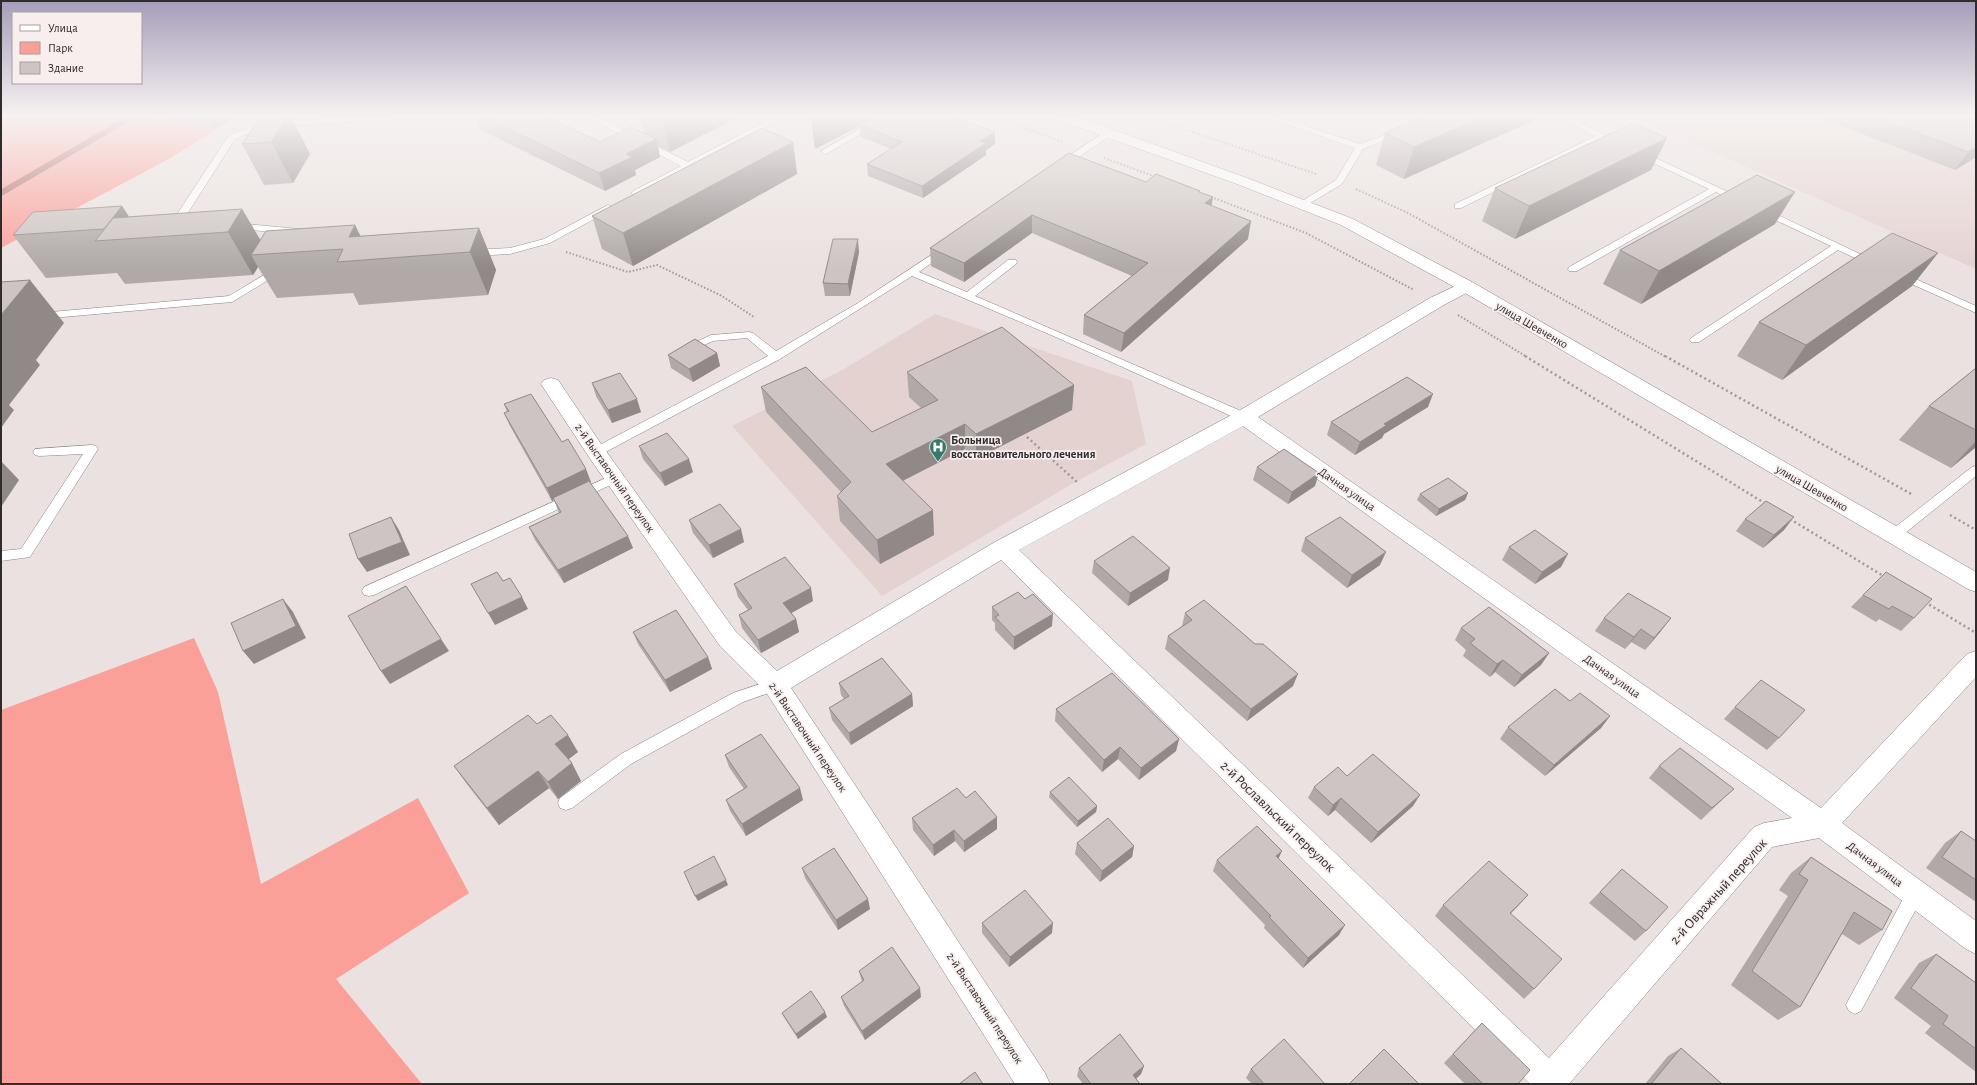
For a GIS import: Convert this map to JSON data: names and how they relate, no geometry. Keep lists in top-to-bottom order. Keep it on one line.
{"streets":{"street":["улица Шевченко","2-й Выставочный переулок","Дачная улица","2-й Рославльский переулок","2-й Овражный переулок"]},"crossings":[["Дачная улица","2-й Овражный переулок"],["2-й Рославльский переулок","2-й Овражный переулок"]],"places":{"hospital":["Больница восстановительного лечения"]},"legend":["Улица","Парк","Здание"]}
